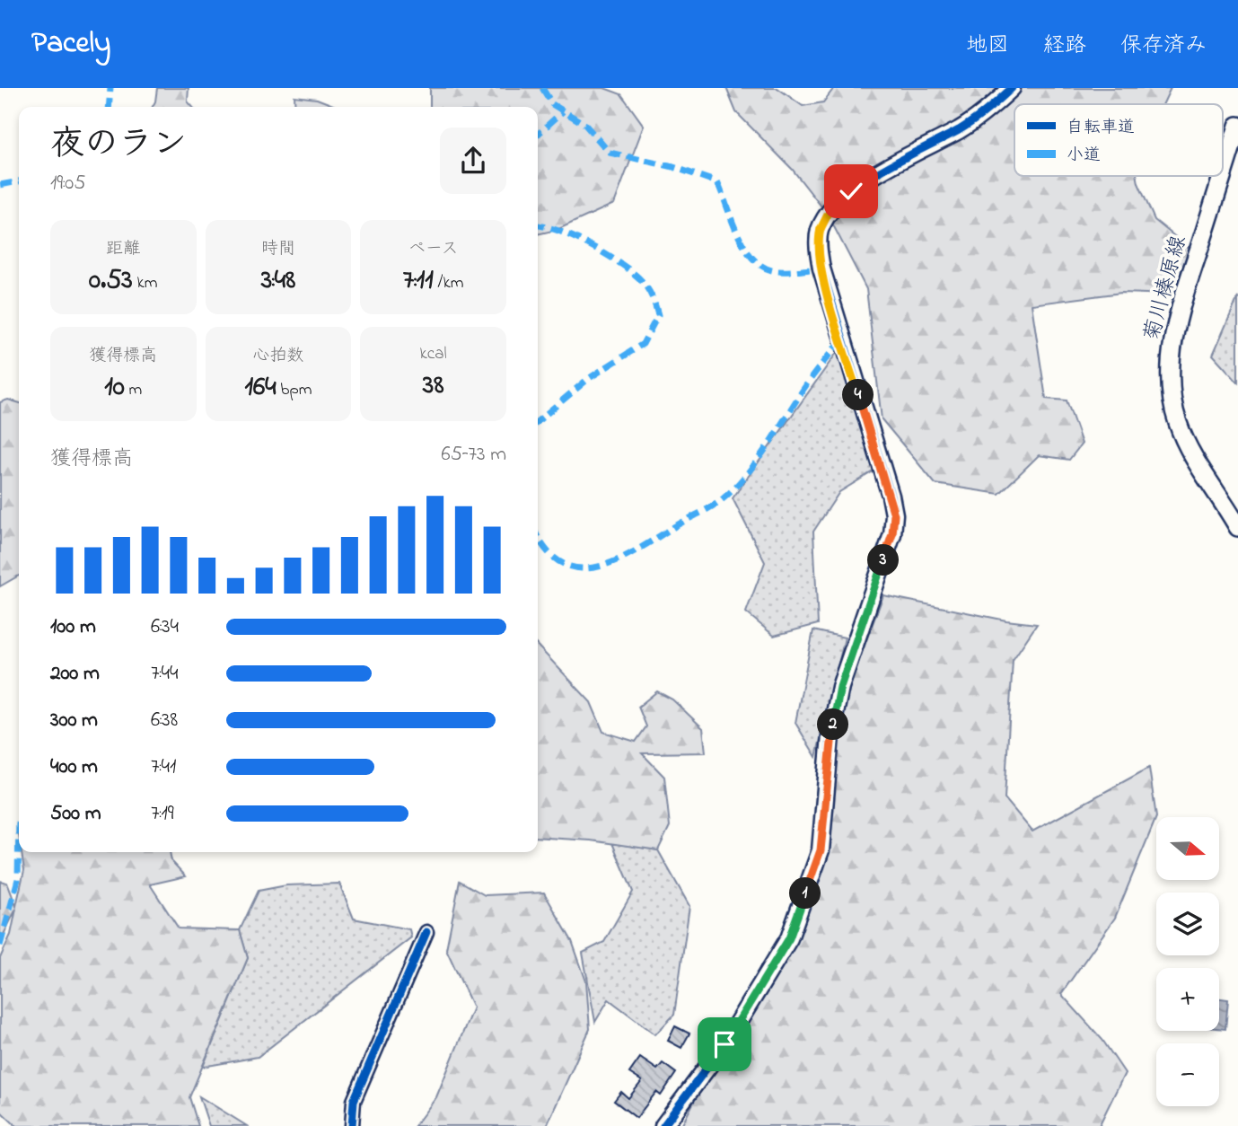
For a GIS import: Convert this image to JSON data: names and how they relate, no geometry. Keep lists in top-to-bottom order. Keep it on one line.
{"streets":{"main road":["菊川榛原線"]},"legend":["自転車道","小道"],"north":"right","page":{"header":"Pacely","nav":["地図","経路","保存済み"],"heading":["夜のラン","19:05"],"stats":[["距離","0.53 km"],["時間","3:48"],["ペース","7:11 /km"],["獲得標高","10 m"],["心拍数","164 bpm"],["kcal","38"]],"pins":["4","3","2","1"],"chart":["獲得標高","65–73 m"],"list":[{"name":"100 m","note":"6:34"},{"name":"200 m","note":"7:44"},{"name":"300 m","note":"6:38"},{"name":"400 m","note":"7:41"},{"name":"500 m","note":"7:19"}],"map_buttons":["+","−"]}}
